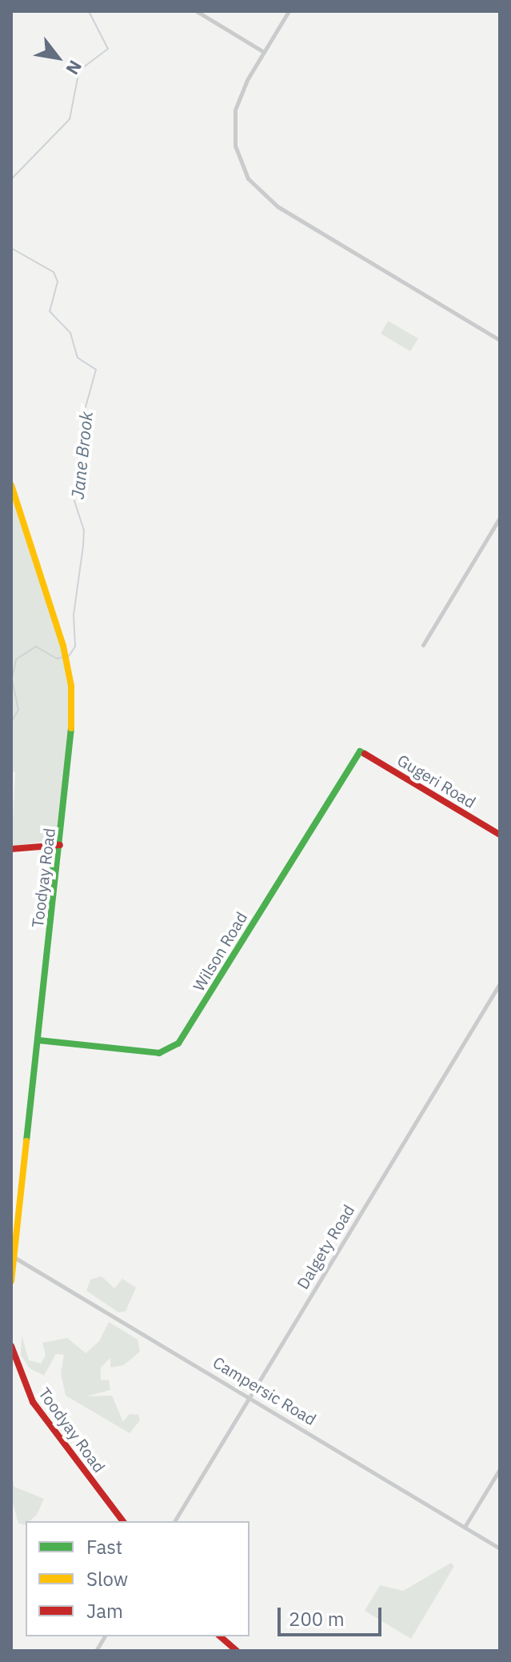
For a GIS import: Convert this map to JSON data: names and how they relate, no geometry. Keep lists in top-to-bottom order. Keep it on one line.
{"streets":{"main road":["Gugeri Road","Toodyay Road","Wilson Road"],"street":["Dalgety Road","Campersic Road"]},"crossings":[["Gugeri Road","Wilson Road"],["Toodyay Road","Wilson Road"],["Toodyay Road","Campersic Road"],["Dalgety Road","Campersic Road"]],"water":["Jane Brook"],"legend":["Fast","Slow","Jam"],"scale_bar":"200 m","north":"bottom right"}
